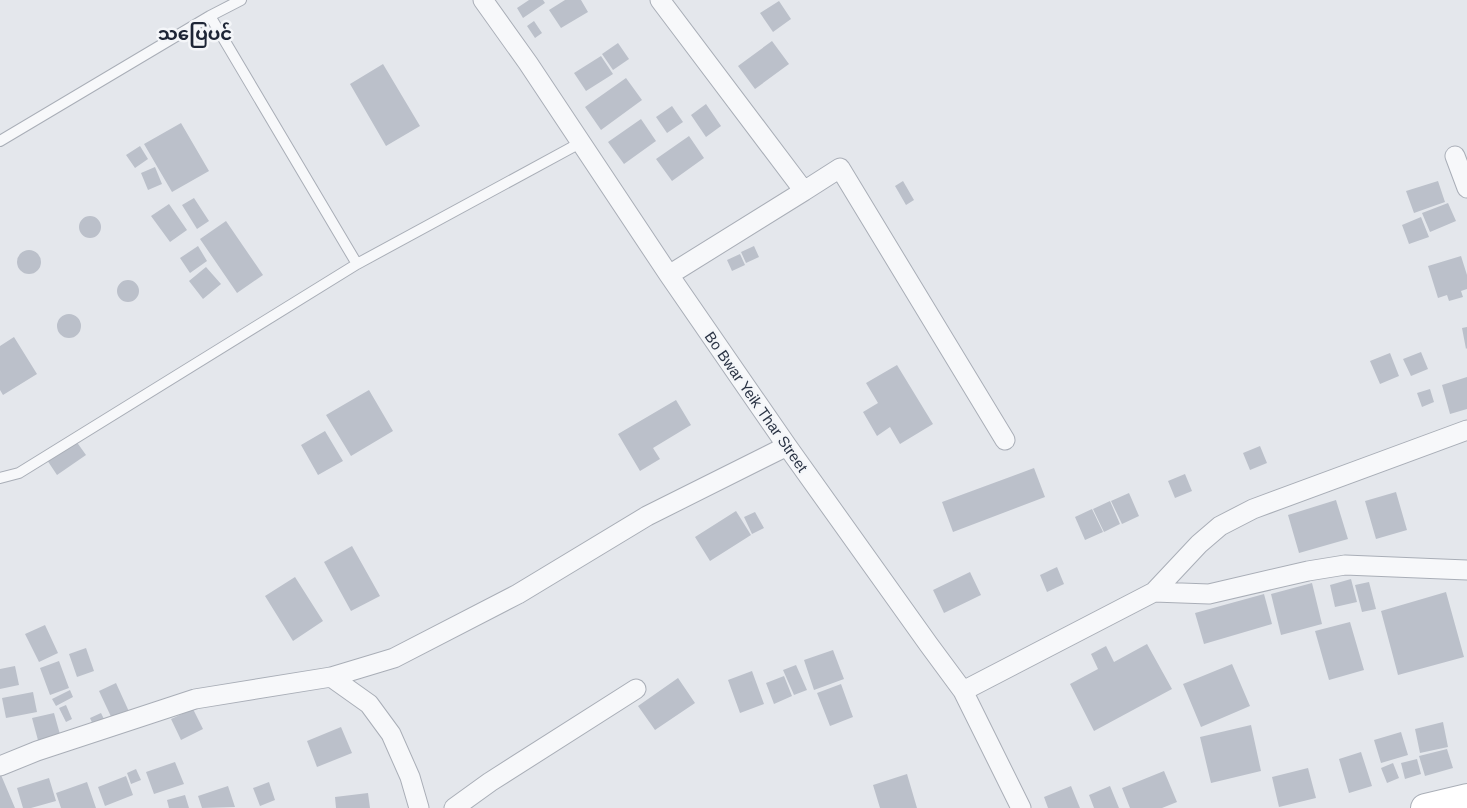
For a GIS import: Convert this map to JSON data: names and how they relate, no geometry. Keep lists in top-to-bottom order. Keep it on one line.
{"streets":{"street":["Bo Bwar Yeik Thar Street"]},"districts":["သပြေပင်"]}
